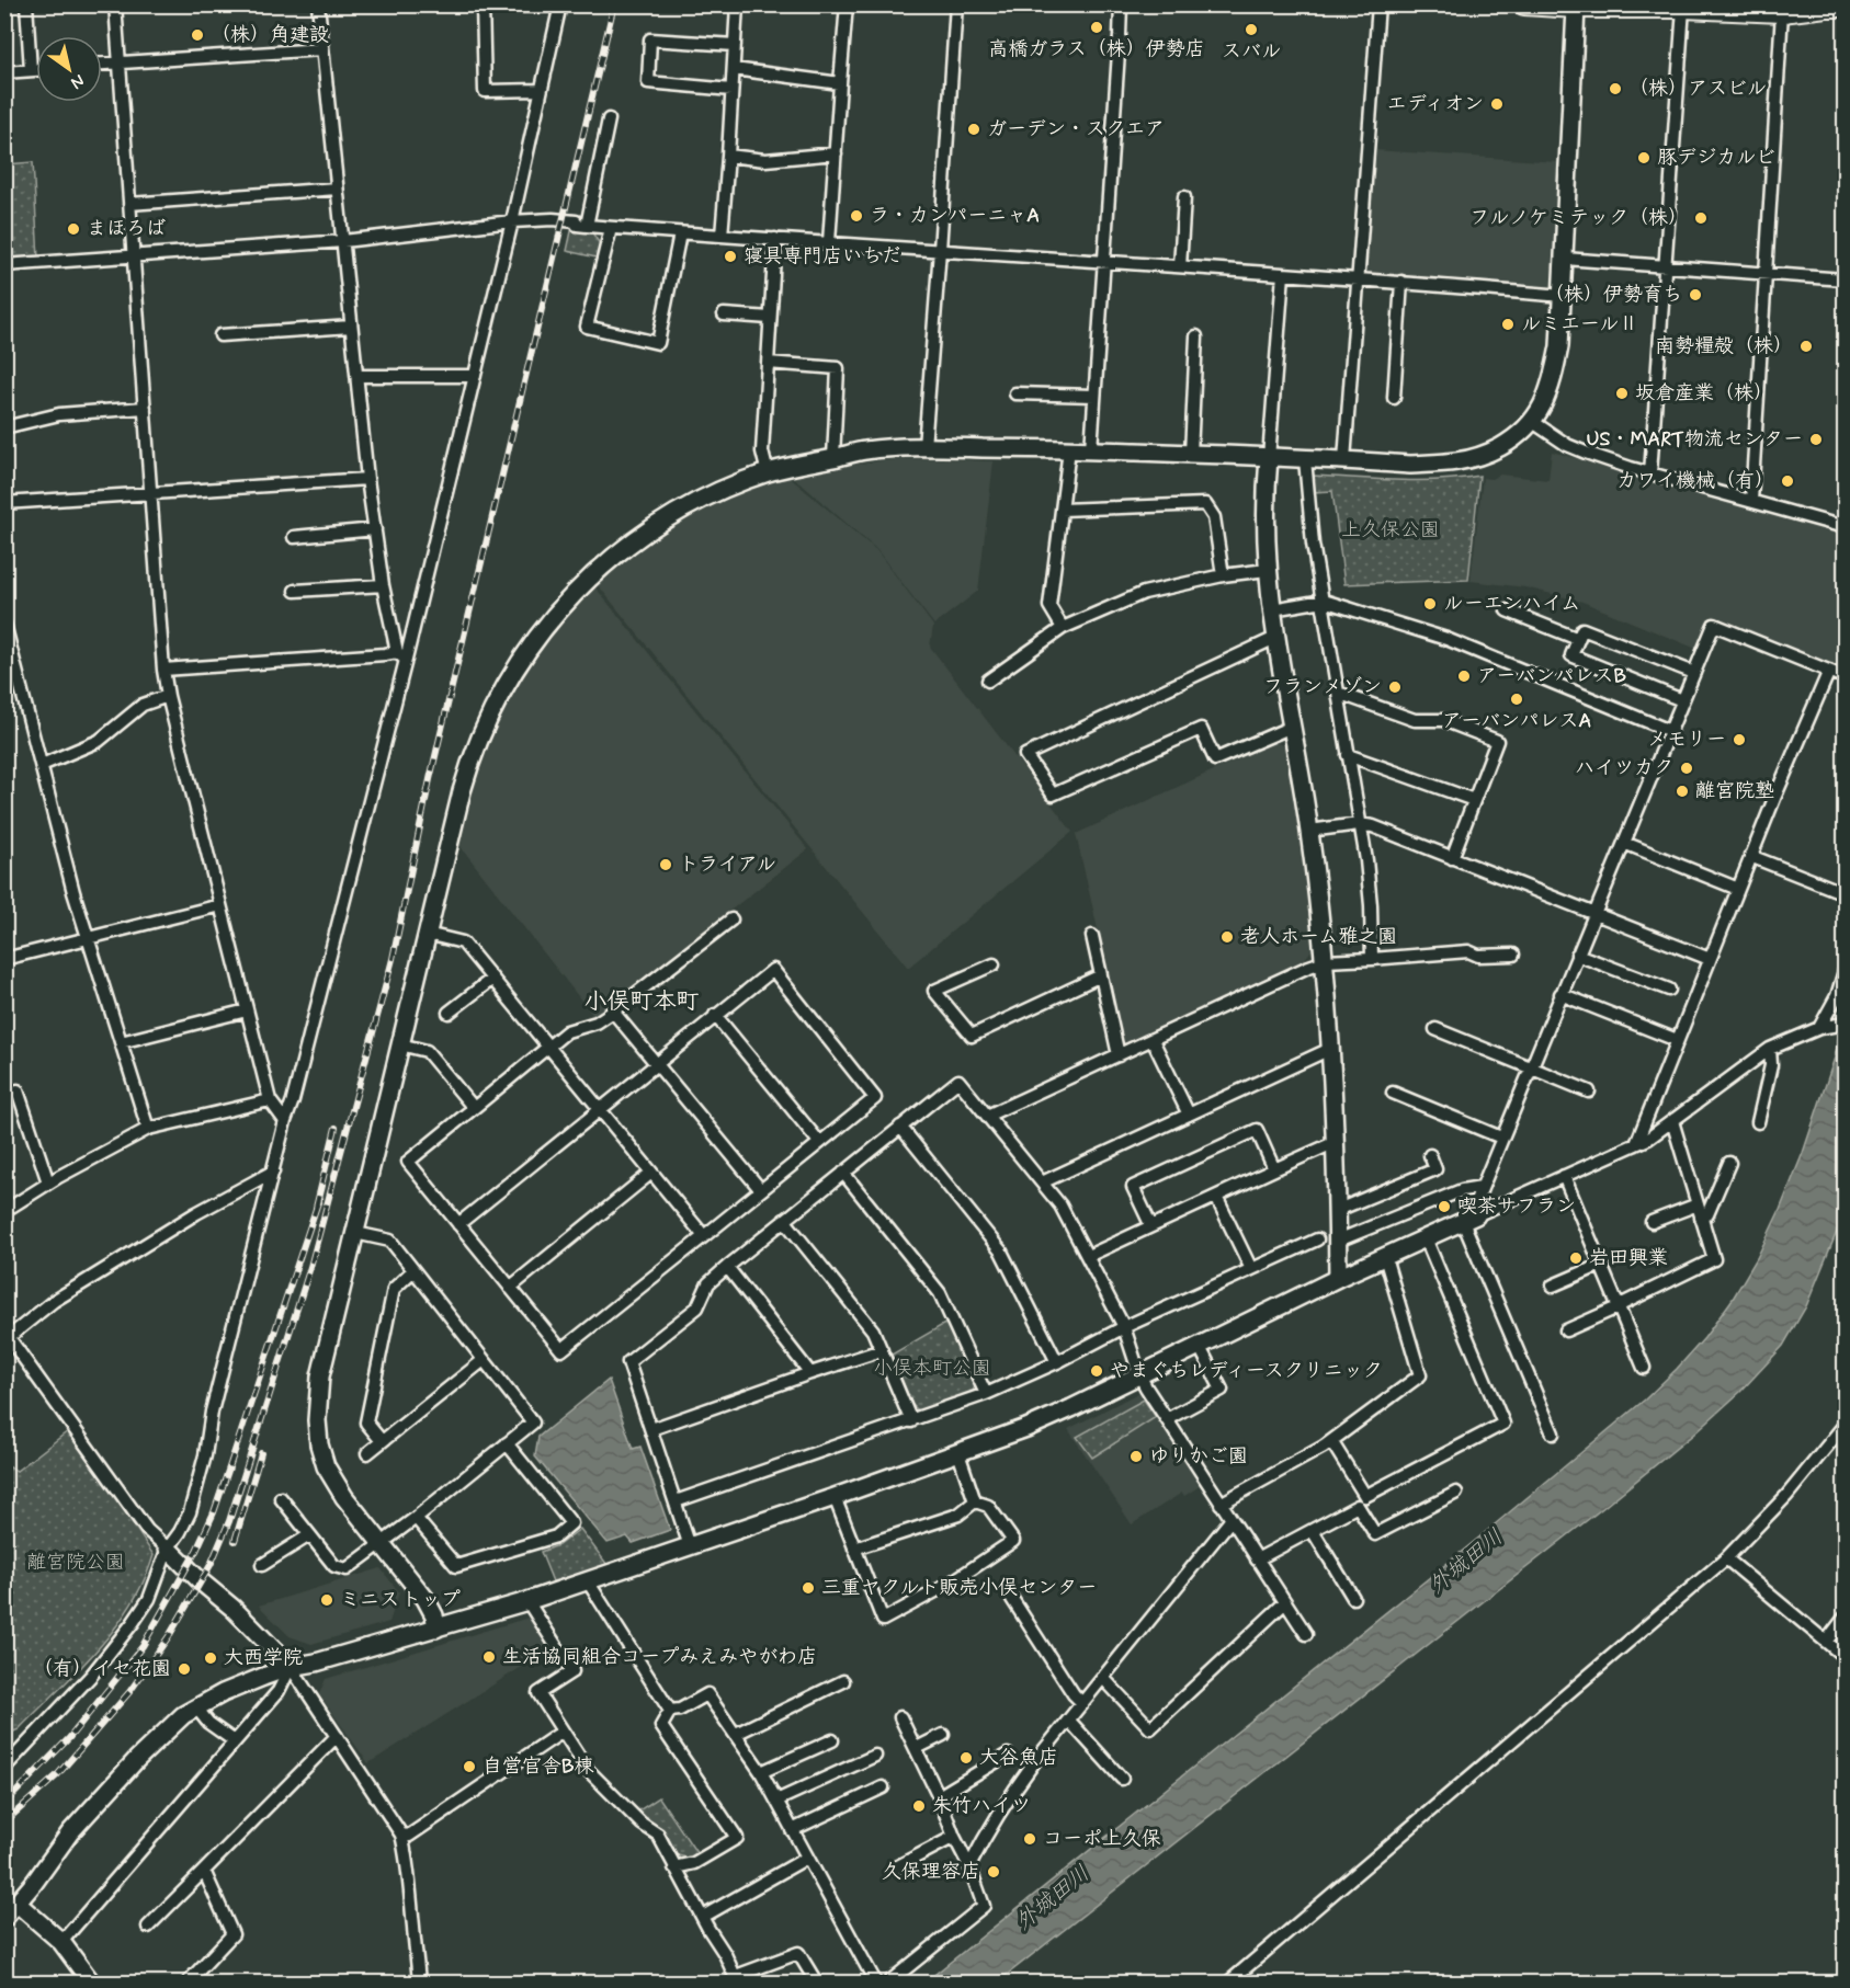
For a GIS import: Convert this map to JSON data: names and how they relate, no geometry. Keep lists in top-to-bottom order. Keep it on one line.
{"districts":["小俣町本町"],"water":["外城田川"],"parks":["上久保公園","小俣本町公園","離宮院公園"],"places":["高橋ガラス（株）伊勢店","スバル","（株）角建設","（株）アスビル","エディオン","ガーデン・スクエア","豚デジカルビ","ラ・カンパーニャA","フルノケミテック（株）","まほろば","寝具専門店いちだ","（株）伊勢育ち","ルミエールⅡ","南勢糧殻（株）","坂倉産業（株）","US・MART物流センター","カワイ機械（有）","ルーエンハイム","アーバンパレスB","フランメゾン","アーバンパレスA","メモリー","ハイツカク","離宮院塾","トライアル","老人ホーム雅之園","喫茶サフラン","岩田興業","やまぐちレディースクリニック","ゆりかご園","三重ヤクルト販売小俣センター","ミニストップ","生活協同組合コープみえみやがわ店","大西学院","（有）イセ花園","大谷魚店","自営官舎B棟","朱竹ハイツ","コーポ上久保","久保理容店"],"north":"bottom right"}
